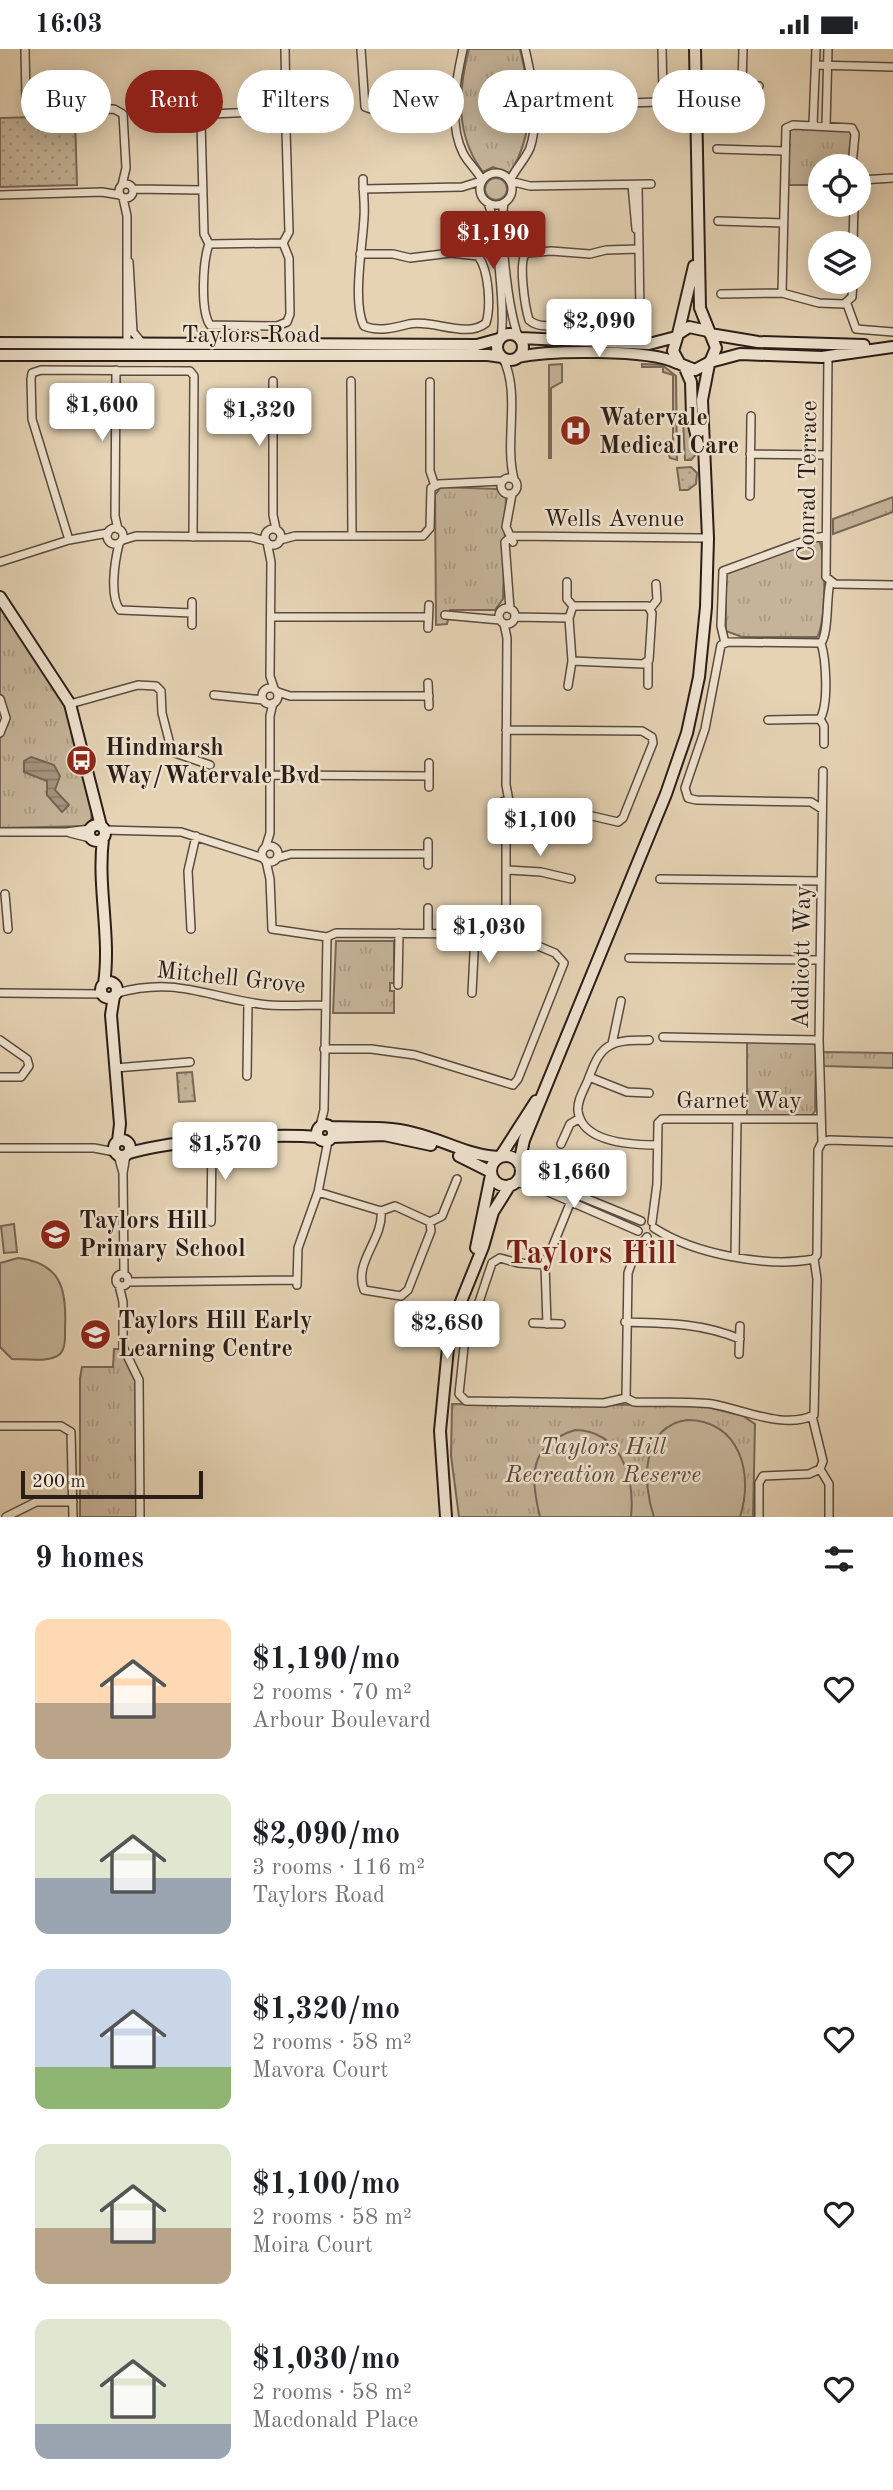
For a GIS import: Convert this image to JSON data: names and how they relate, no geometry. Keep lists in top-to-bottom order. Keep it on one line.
{"streets":{"street":["Taylors Road","Conrad Terrace","Wells Avenue","Addicott Way","Mitchell Grove","Garnet Way"]},"crossings":[["Addicott Way","Garnet Way"]],"districts":["Taylors Hill"],"parks":["Taylors Hill Recreation Reserve"],"places":{"hospital":["Watervale Medical Care"],"bus stop":["Hindmarsh Way/Watervale Bvd"],"school or university":["Taylors Hill Primary School","Taylors Hill Early Learning Centre"]},"scale_bar":"200 m","page":{"status":"16:03","chip":["Buy","Rent","Filters","New","Apartment","House"],"price":["$1,190","$2,090","$1,600","$1,320","$1,100","$1,030","$1,570","$1,660","$2,680"],"scale":"200 m","heading":"9 homes","list":[{"name":"$1,190/mo","note":"2 rooms · 70 m² · Arbour Boulevard"},{"name":"$2,090/mo","note":"3 rooms · 116 m² · Taylors Road"},{"name":"$1,320/mo","note":"2 rooms · 58 m² · Mavora Court"},{"name":"$1,100/mo","note":"2 rooms · 58 m² · Moira Court"},{"name":"$1,030/mo","note":"2 rooms · 58 m² · Macdonald Place"}]}}
